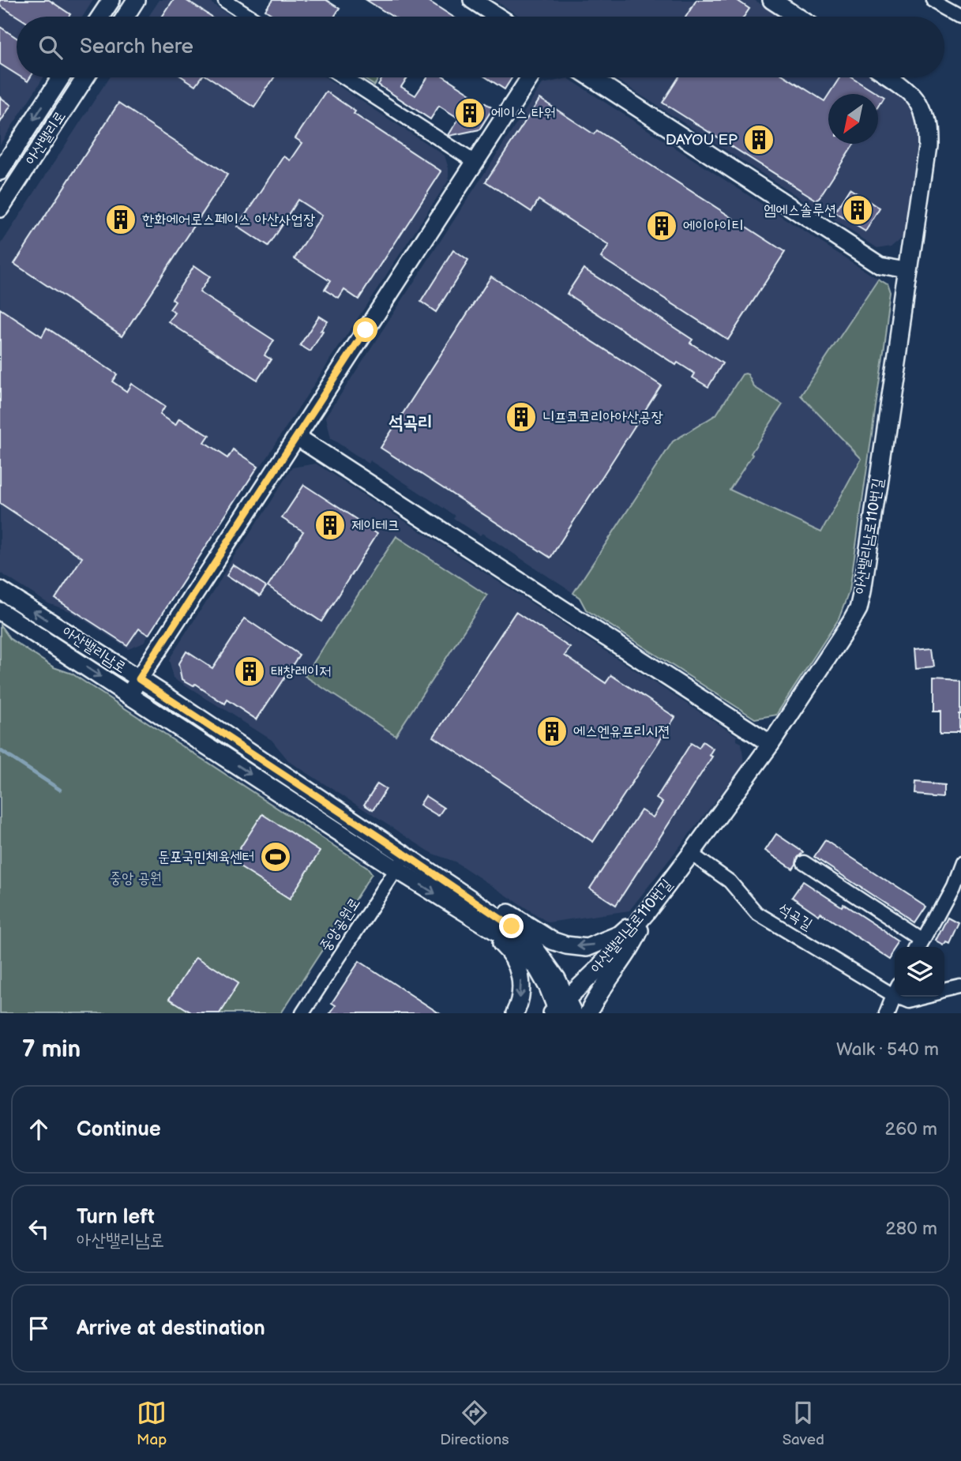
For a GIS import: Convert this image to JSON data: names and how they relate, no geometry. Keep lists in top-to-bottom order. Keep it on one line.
{"streets":{"street":["아산밸리로","아산밸리남로110번길","아산밸리남로","석곡길","중앙공원로"]},"crossings":[["아산밸리남로110번길","아산밸리남로"],["아산밸리남로110번길","석곡길"],["아산밸리남로","중앙공원로"]],"districts":["석곡리"],"parks":["중앙 공원"],"places":{"building":["에이스 타워","DAYOU EP","엠에스솔루션","한화에어로스페이스 아산사업장","에이아이티","니프코코리아아산공장","제이테크","태창레이저","에스엔유프리시젼"],"sports":["둔포국민체육센터"]},"north":"bottom left","page":{"search":"Search here","heading":["7 min","Walk · 540 m"],"list":[["Continue","260 m"],["Turn left","아산밸리남로","280 m"],"Arrive at destination"],"nav":["Map","Directions","Saved"]}}
